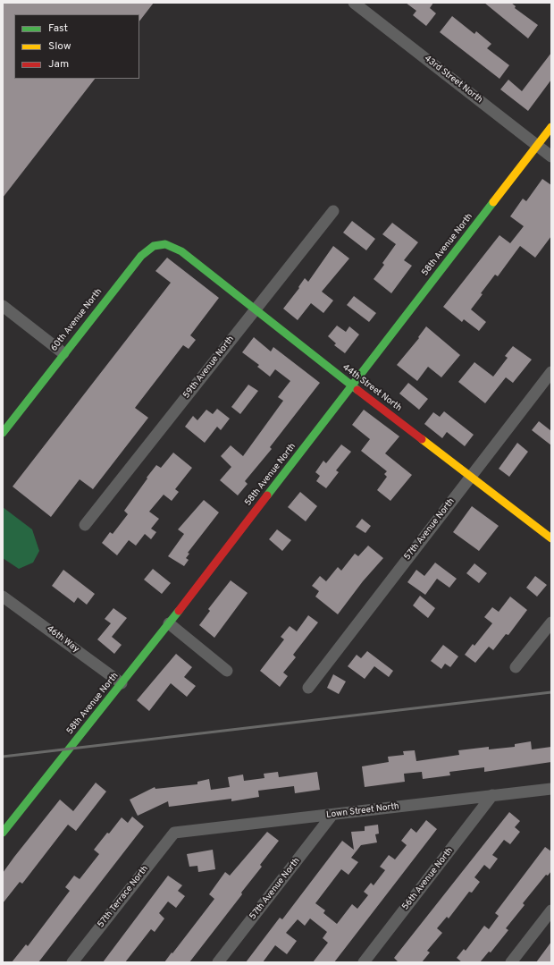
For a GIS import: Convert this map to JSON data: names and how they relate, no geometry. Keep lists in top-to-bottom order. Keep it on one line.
{"streets":{"street":["43rd Street North","58th Avenue North","60th Avenue North","59th Avenue North","44th Street North","57th Avenue North","46th Way","Lown Street North","56th Avenue North","57th Terrace North"]},"crossings":[["43rd Street North","58th Avenue North"],["58th Avenue North","44th Street North"],["58th Avenue North","46th Way"],["60th Avenue North","44th Street North"],["59th Avenue North","44th Street North"],["44th Street North","57th Avenue North"],["57th Avenue North","Lown Street North"],["Lown Street North","56th Avenue North"],["Lown Street North","57th Terrace North"]],"legend":["Fast","Slow","Jam"]}
